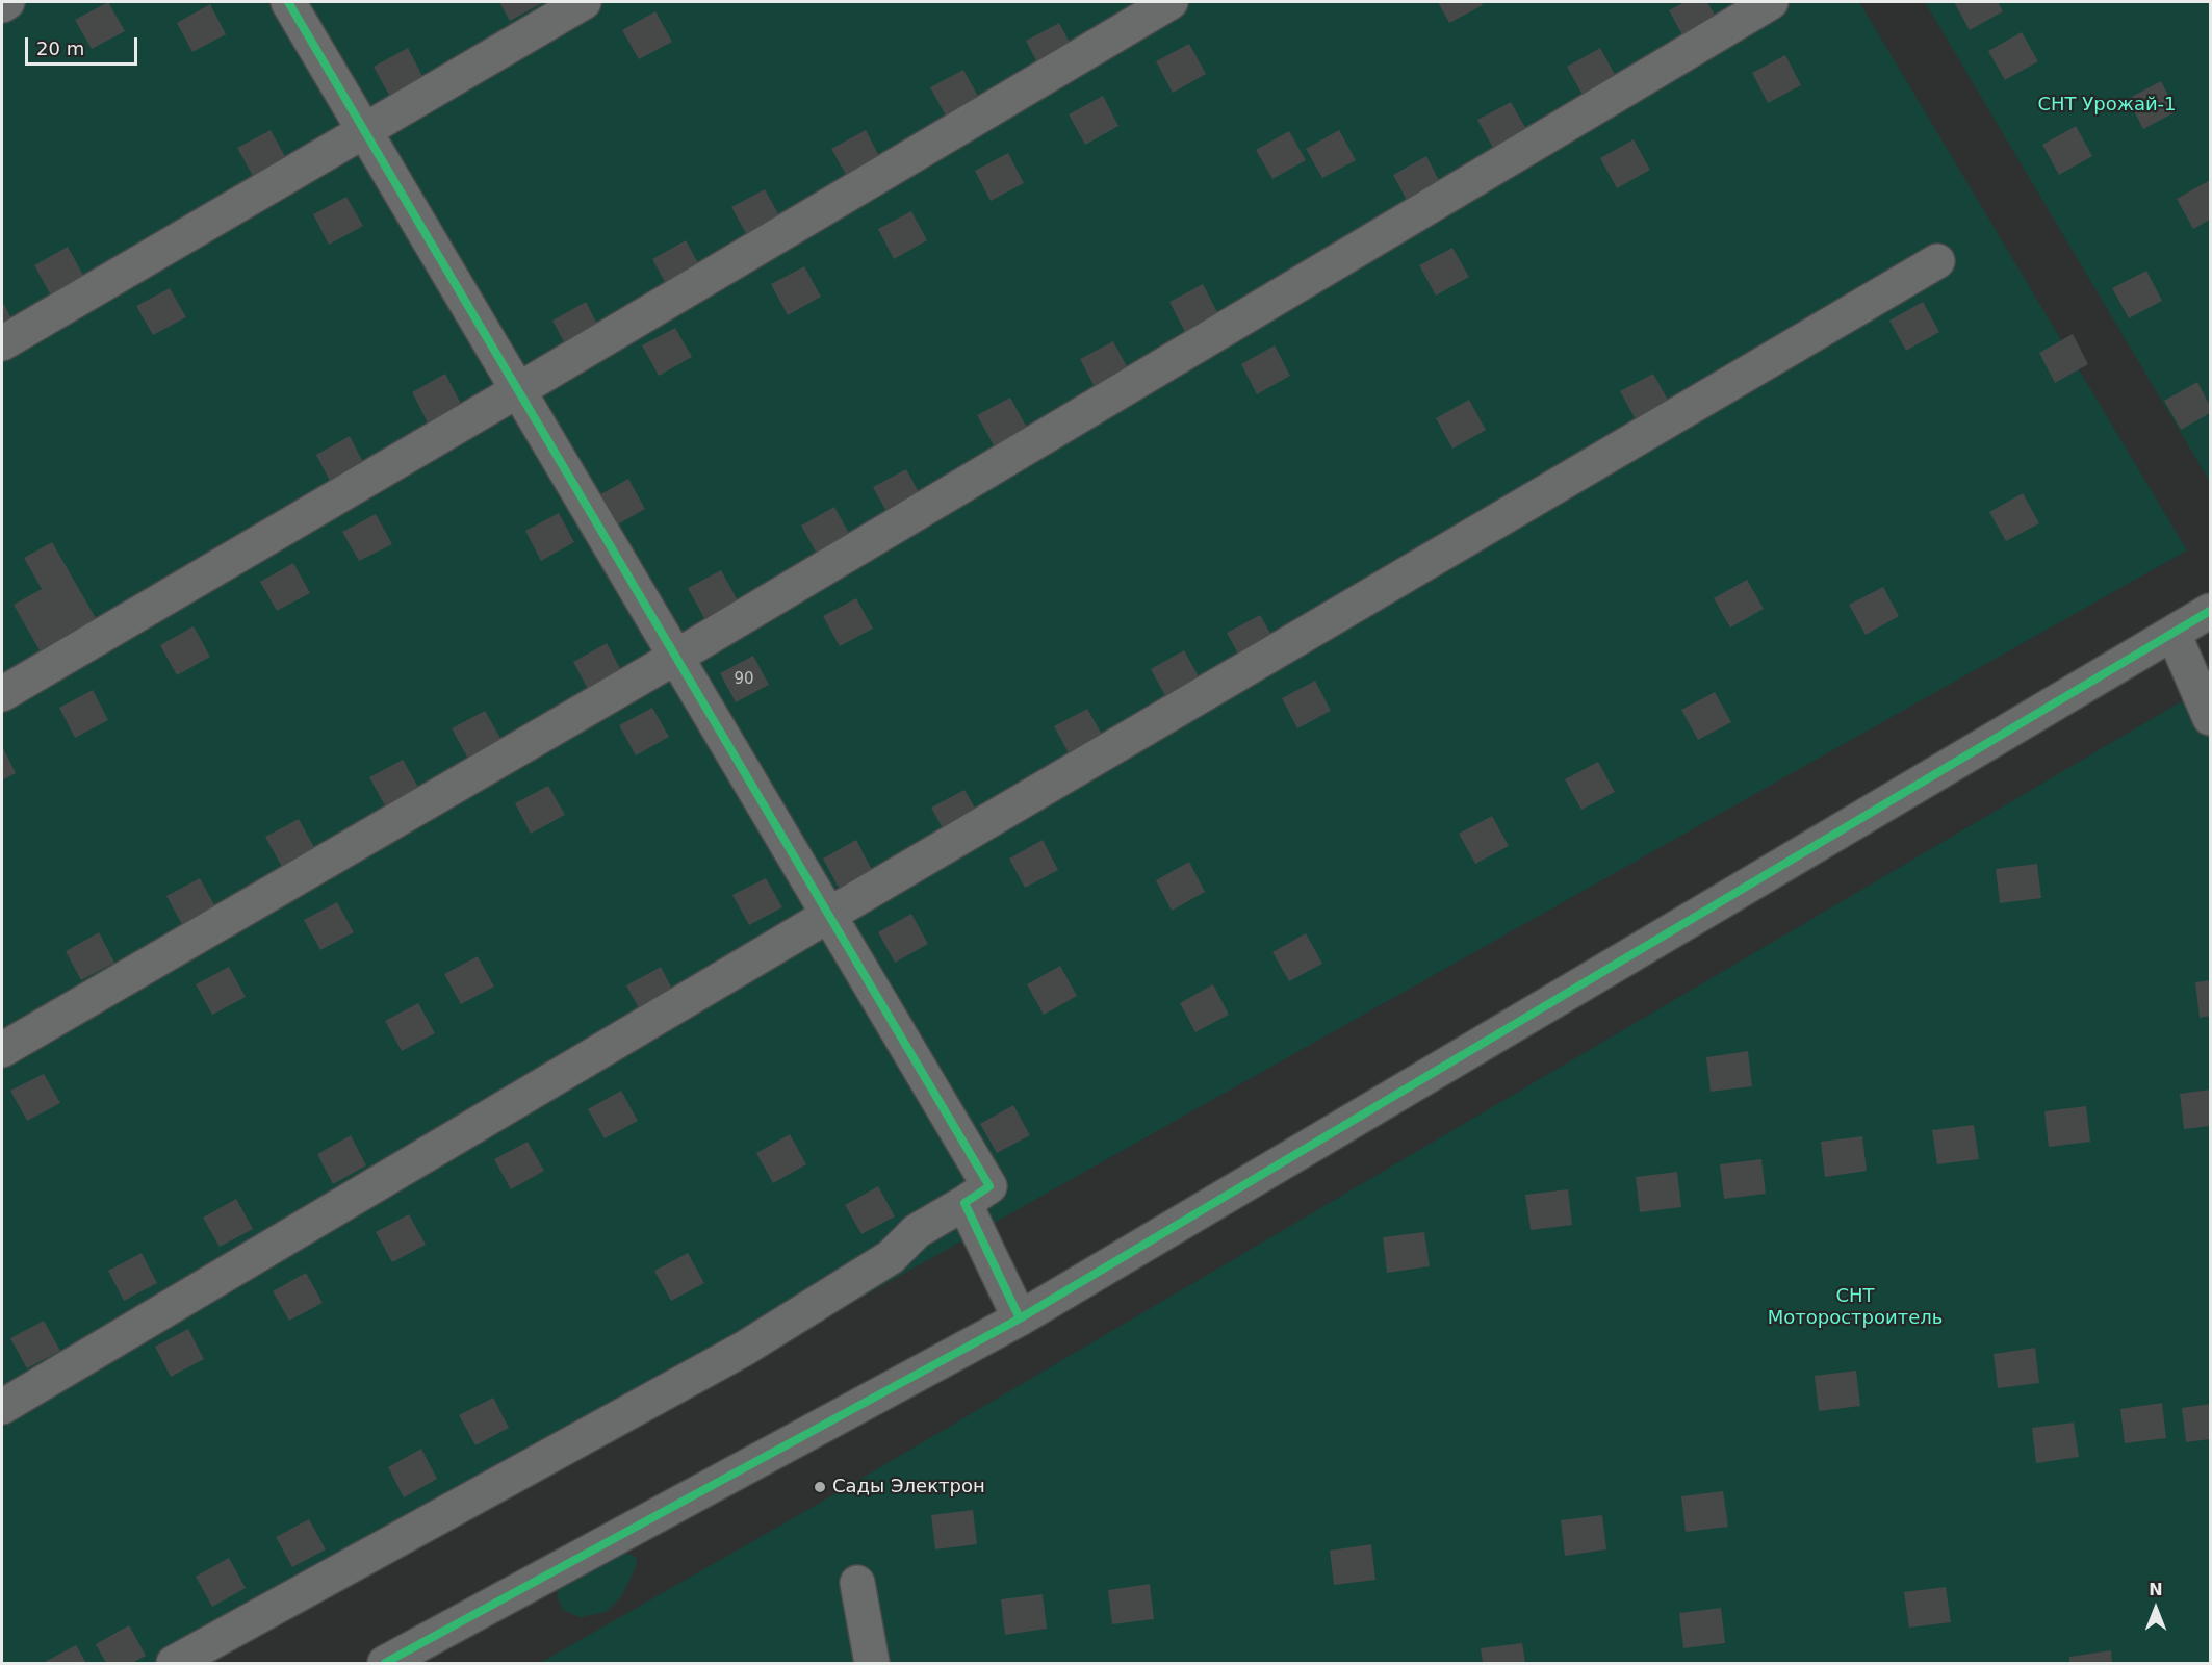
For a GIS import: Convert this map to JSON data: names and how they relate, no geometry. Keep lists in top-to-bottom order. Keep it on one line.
{"parks":["СНТ Урожай-1","СНТ Моторостроитель"],"places":["Сады Электрон"],"house_numbers":["90"],"scale_bar":"20 m","north":"top"}
